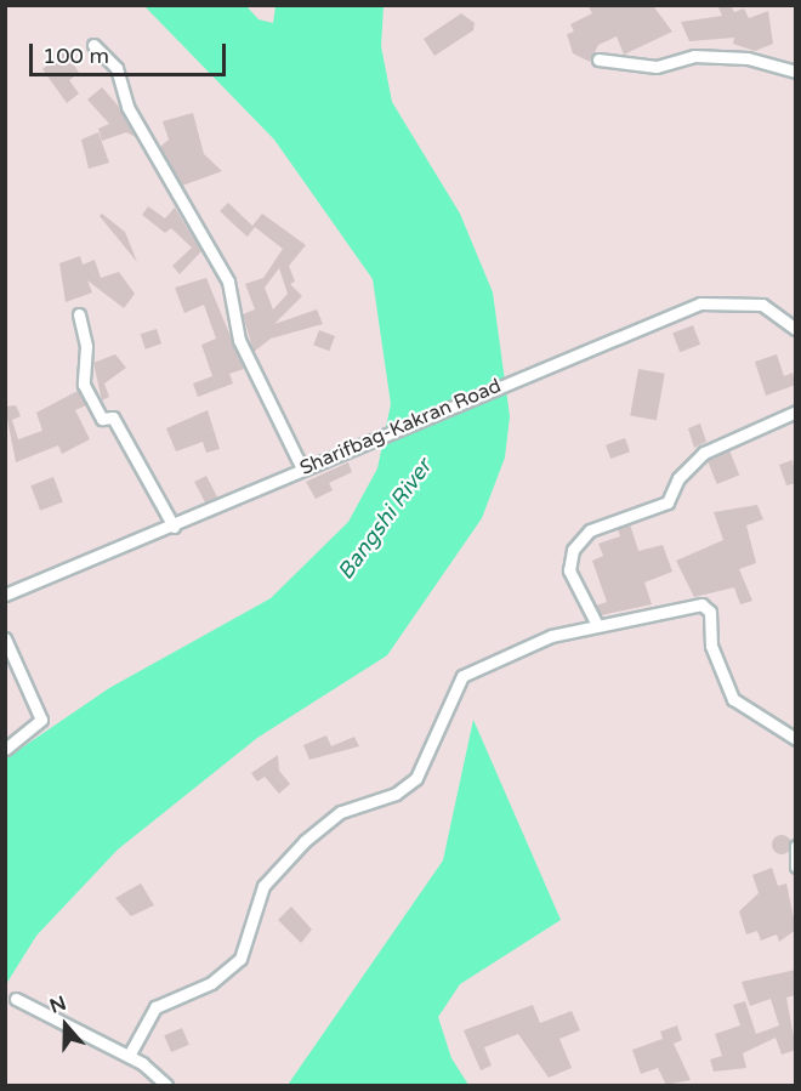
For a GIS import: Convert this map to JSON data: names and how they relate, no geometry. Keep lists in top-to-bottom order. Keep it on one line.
{"streets":{"street":["Sharifbag-Kakran Road"]},"water":["Bangshi River"],"scale_bar":"100 m","north":"top"}
